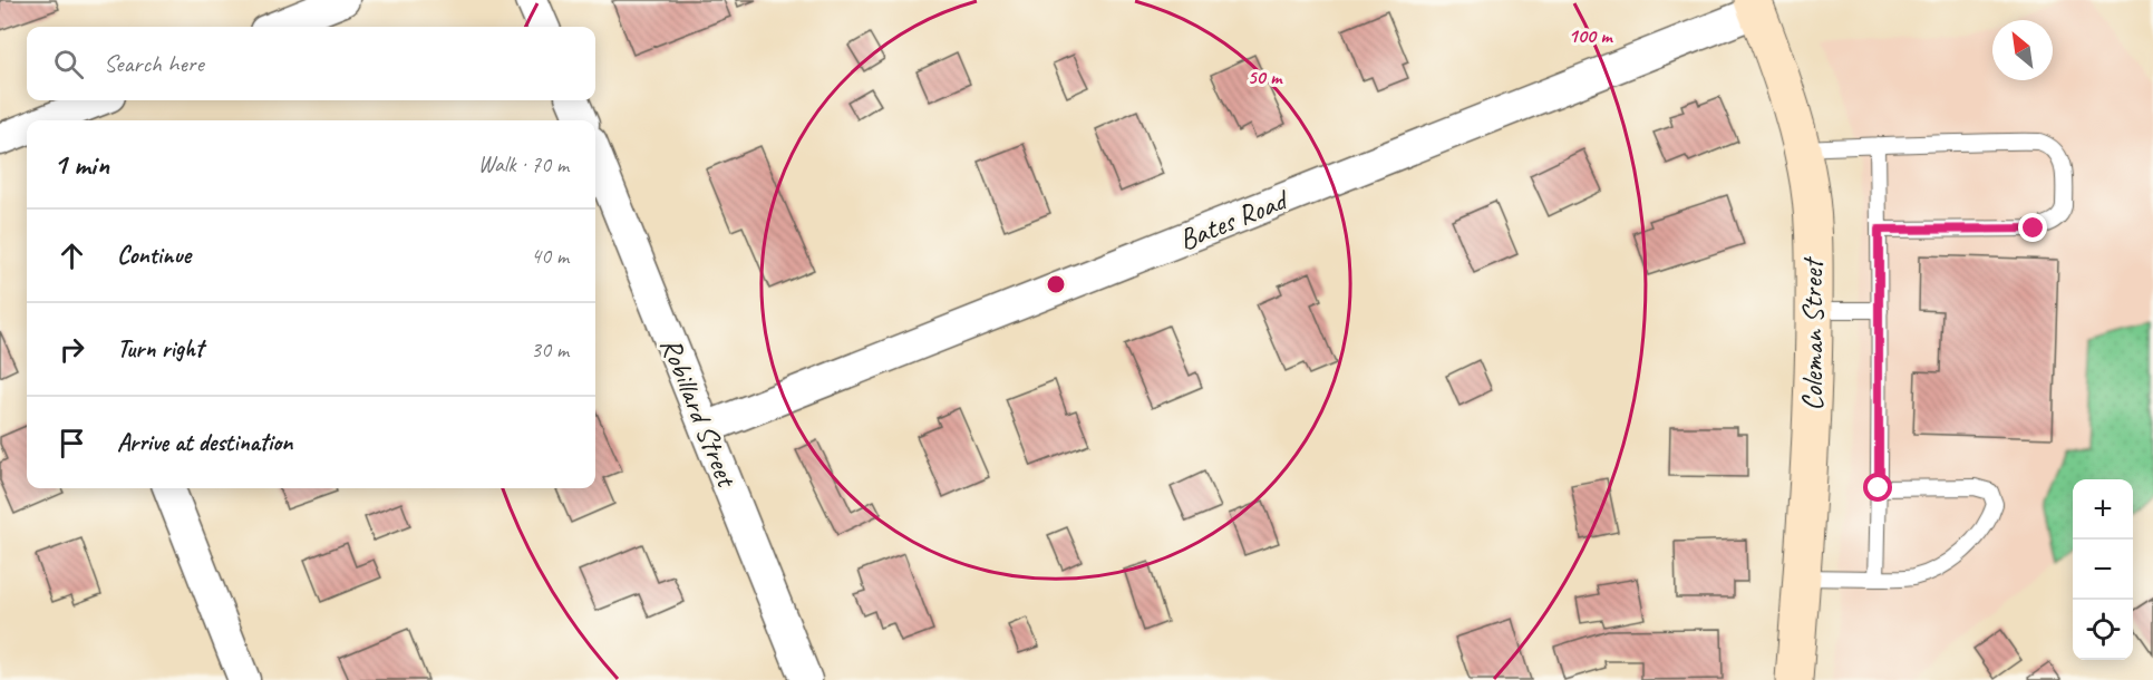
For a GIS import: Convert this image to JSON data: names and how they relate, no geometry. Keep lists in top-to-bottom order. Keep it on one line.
{"streets":{"street":["Bates Road","Coleman Street","Robillard Street"]},"crossings":[["Bates Road","Coleman Street"],["Bates Road","Robillard Street"]],"north":"top left","page":{"search":"Search here","heading":["1 min","Walk · 70 m"],"list":[["Continue","40 m"],["Turn right","30 m"],"Arrive at destination"],"map_buttons":["+","−"]},"rings":["100 m","50 m"]}
